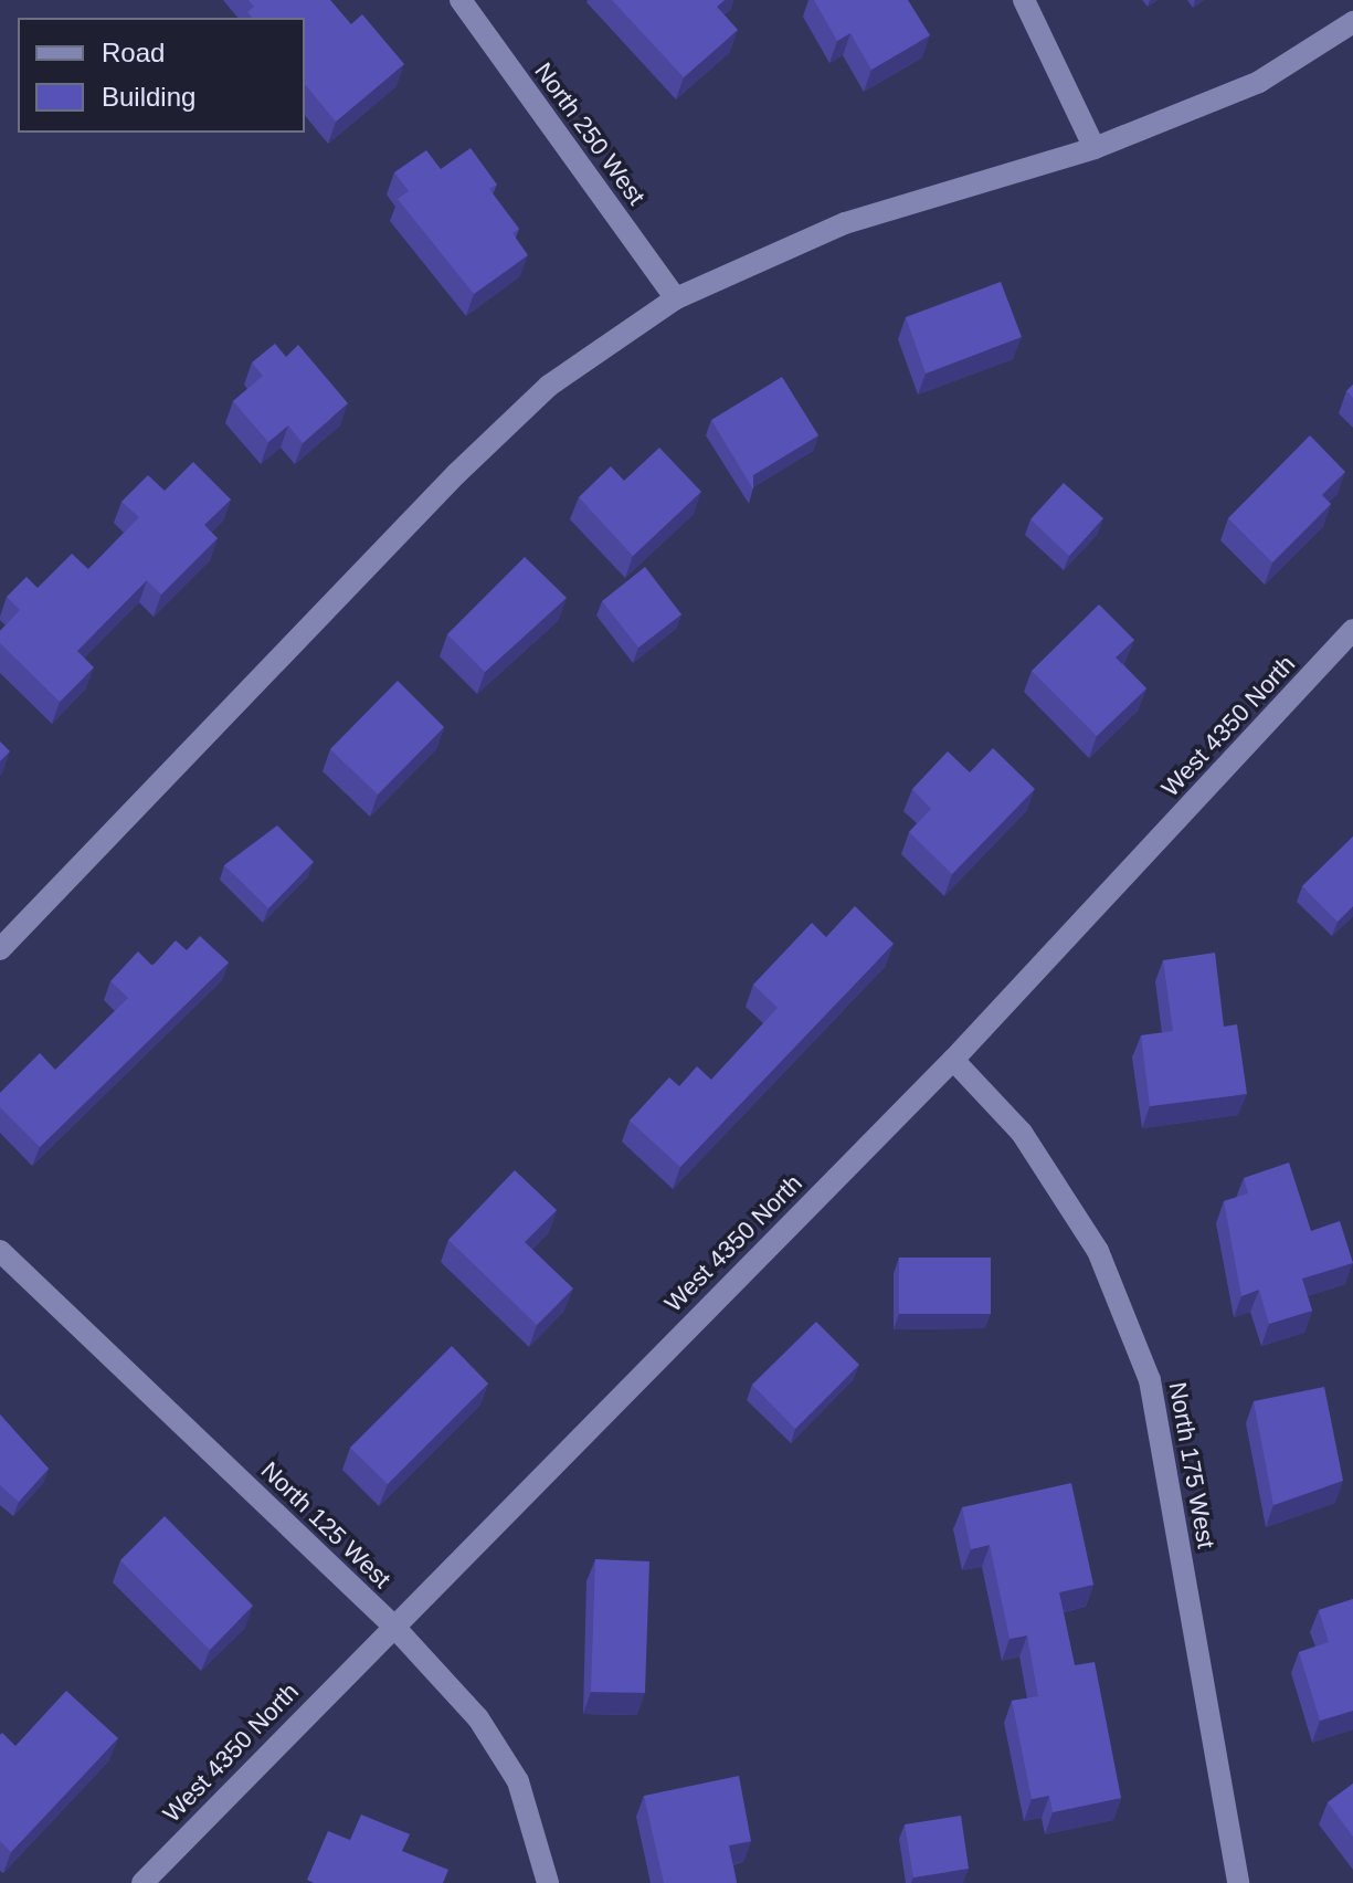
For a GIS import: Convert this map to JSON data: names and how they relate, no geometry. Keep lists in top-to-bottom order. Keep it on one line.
{"streets":{"street":["North 250 West","West 4350 North","North 175 West","North 125 West"]},"crossings":[["West 4350 North","North 175 West"],["West 4350 North","North 125 West"]],"legend":["Road","Building"]}
